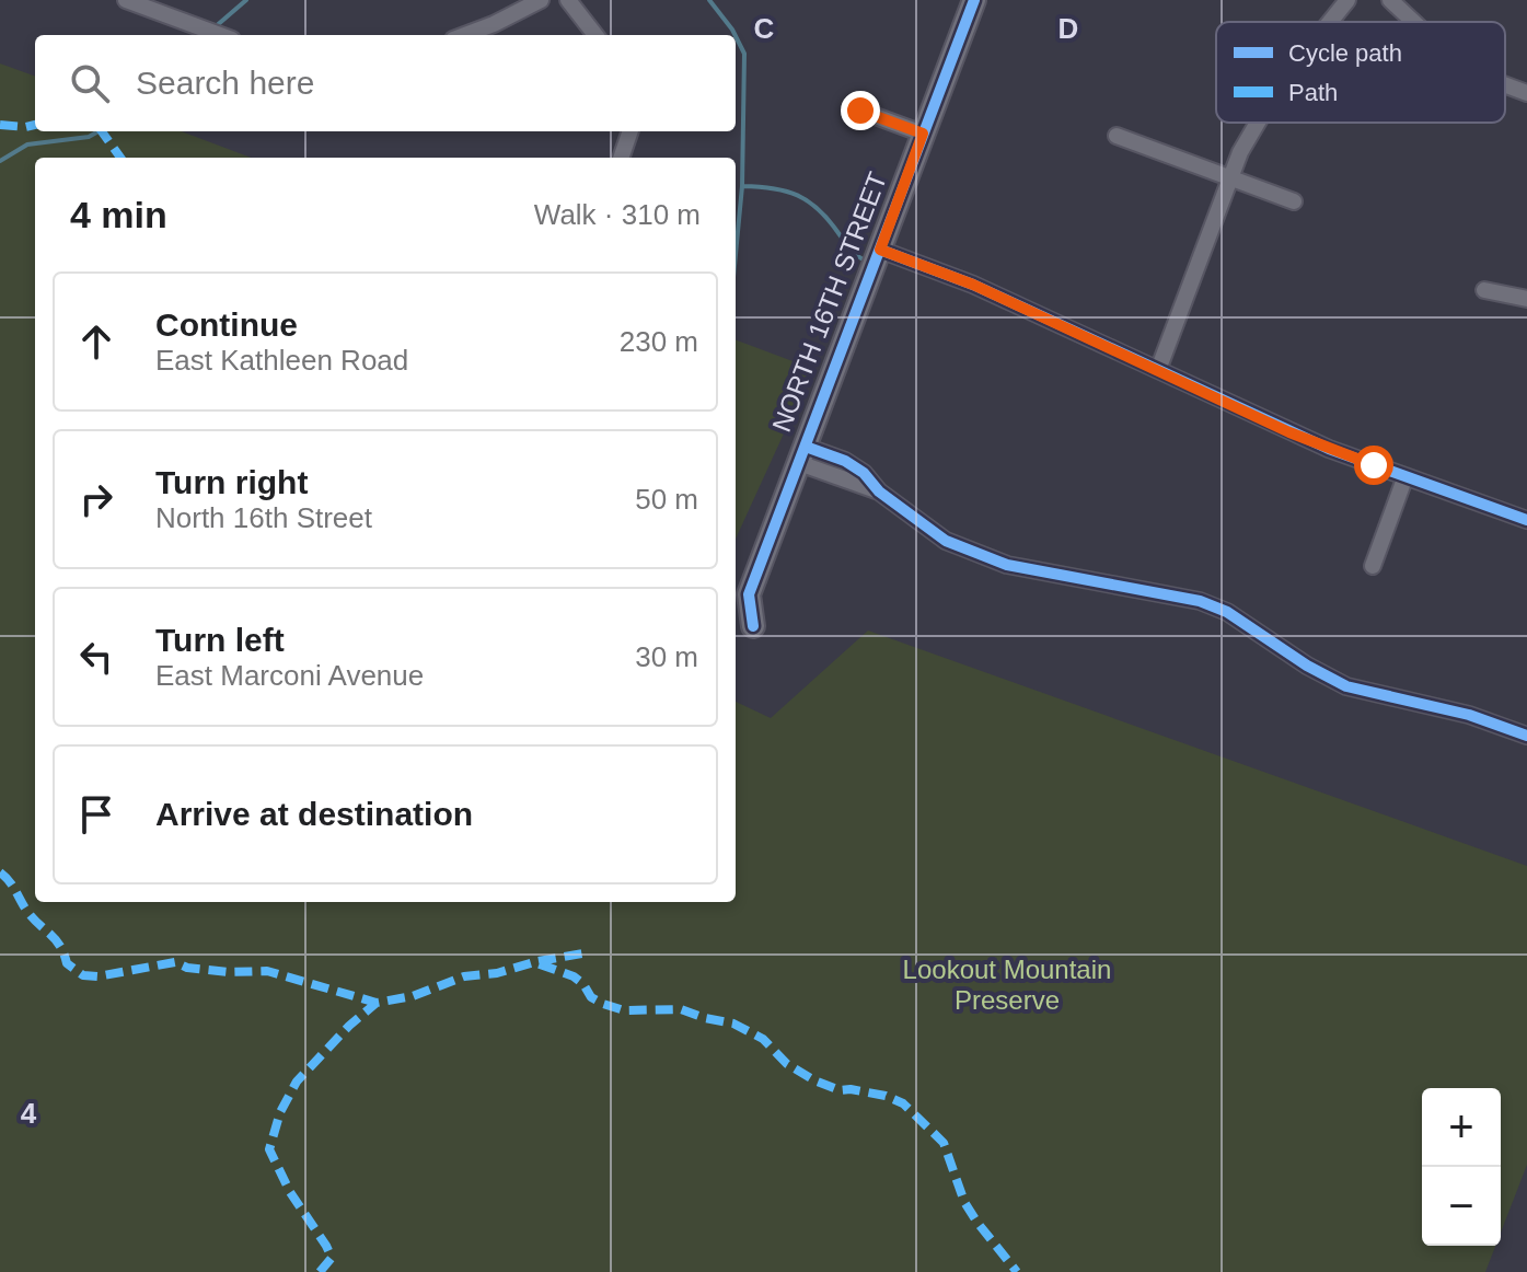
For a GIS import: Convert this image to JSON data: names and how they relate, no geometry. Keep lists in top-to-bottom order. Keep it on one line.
{"streets":{"street":["NORTH 16TH STREET"]},"parks":["Lookout Mountain Preserve"],"legend":["Cycle path","Path"],"page":{"search":"Search here","heading":["4 min","Walk · 310 m"],"list":[["Continue","East Kathleen Road","230 m"],["Turn right","North 16th Street","50 m"],["Turn left","East Marconi Avenue","30 m"],"Arrive at destination"],"map_buttons":["+","−"]},"grid":{"columns":["C","D"],"rows":["4"]}}
